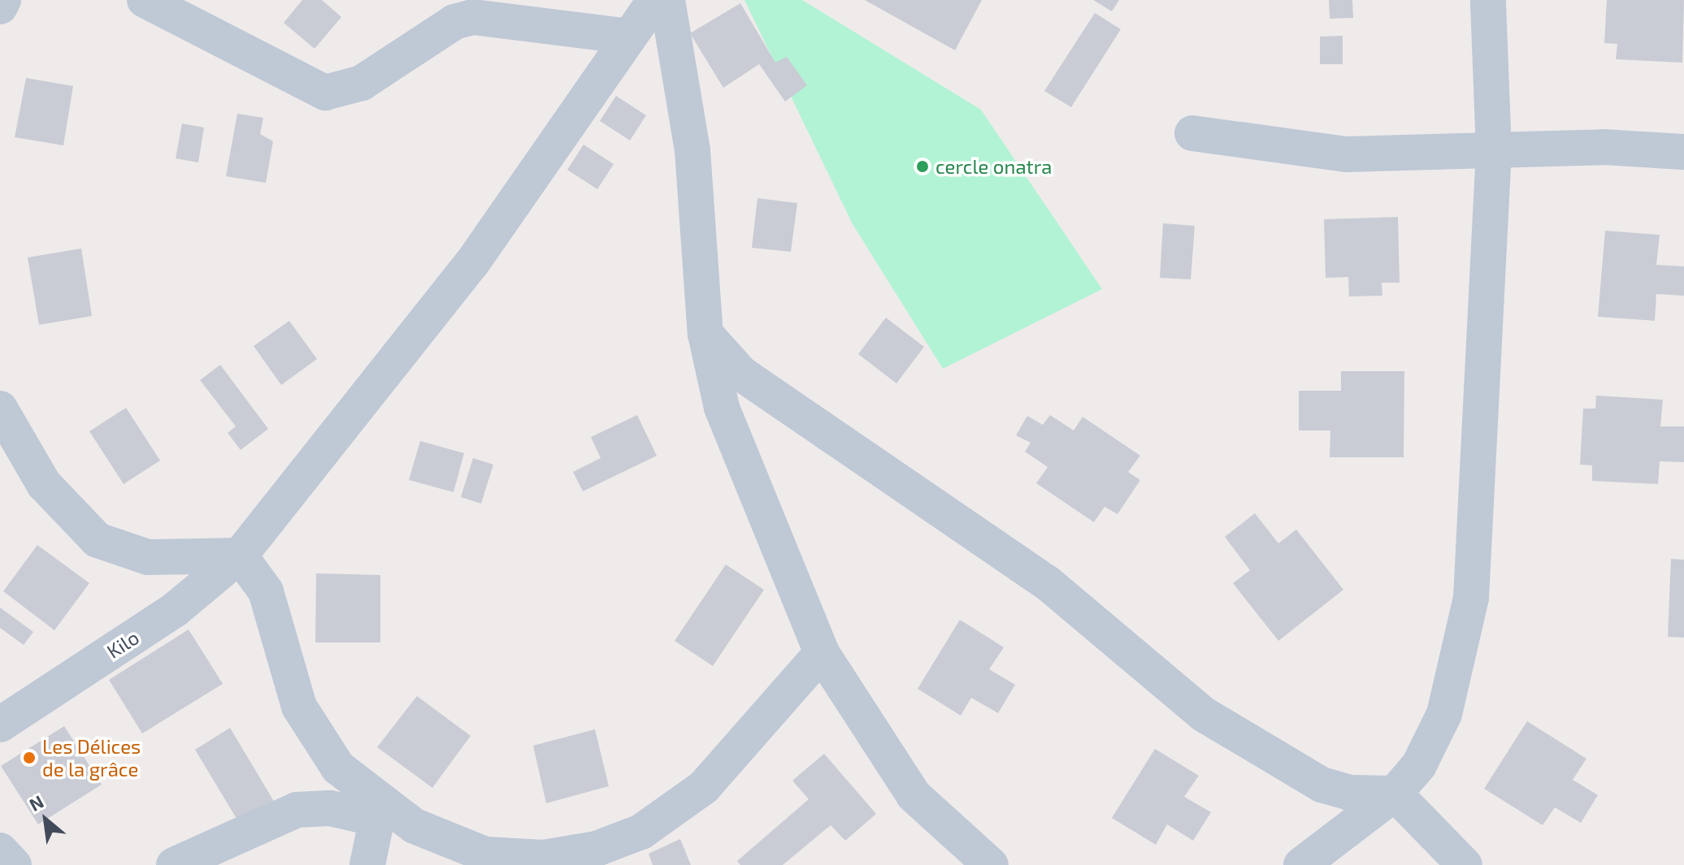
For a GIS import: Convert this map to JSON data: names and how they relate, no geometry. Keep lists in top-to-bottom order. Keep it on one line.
{"streets":{"street":["Kilo"]},"places":["cercle onatra","Les Délices de la grâce"],"north":"top left"}
